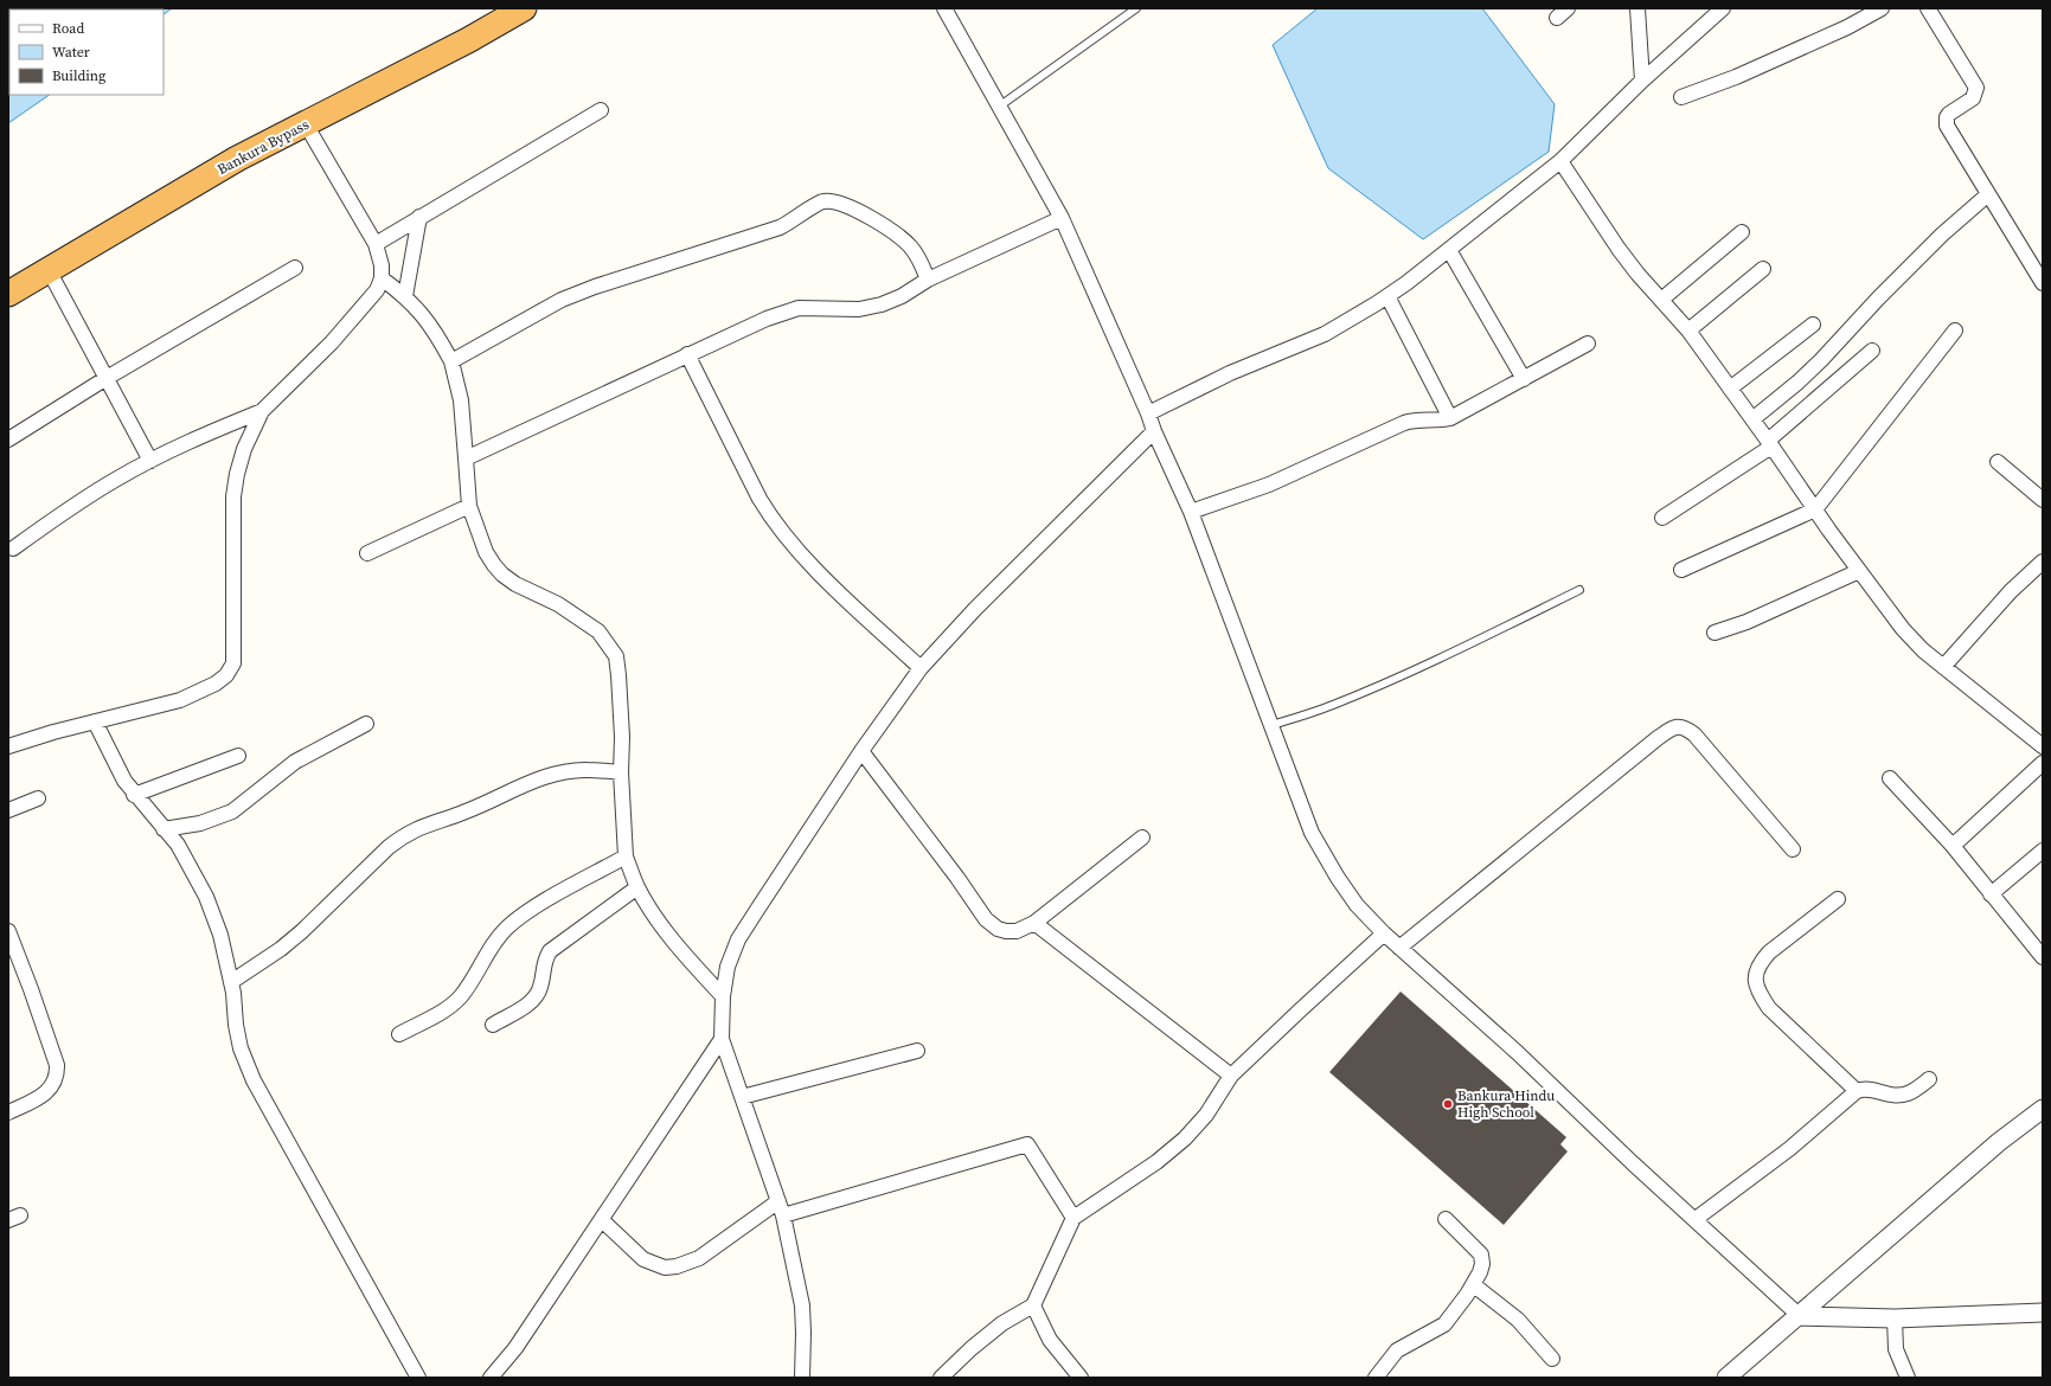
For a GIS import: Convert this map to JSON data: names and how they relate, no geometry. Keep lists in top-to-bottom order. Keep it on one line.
{"streets":{"highway":["Bankura Bypass"]},"places":["Bankura Hindu High School"],"legend":["Road","Water","Building"]}
